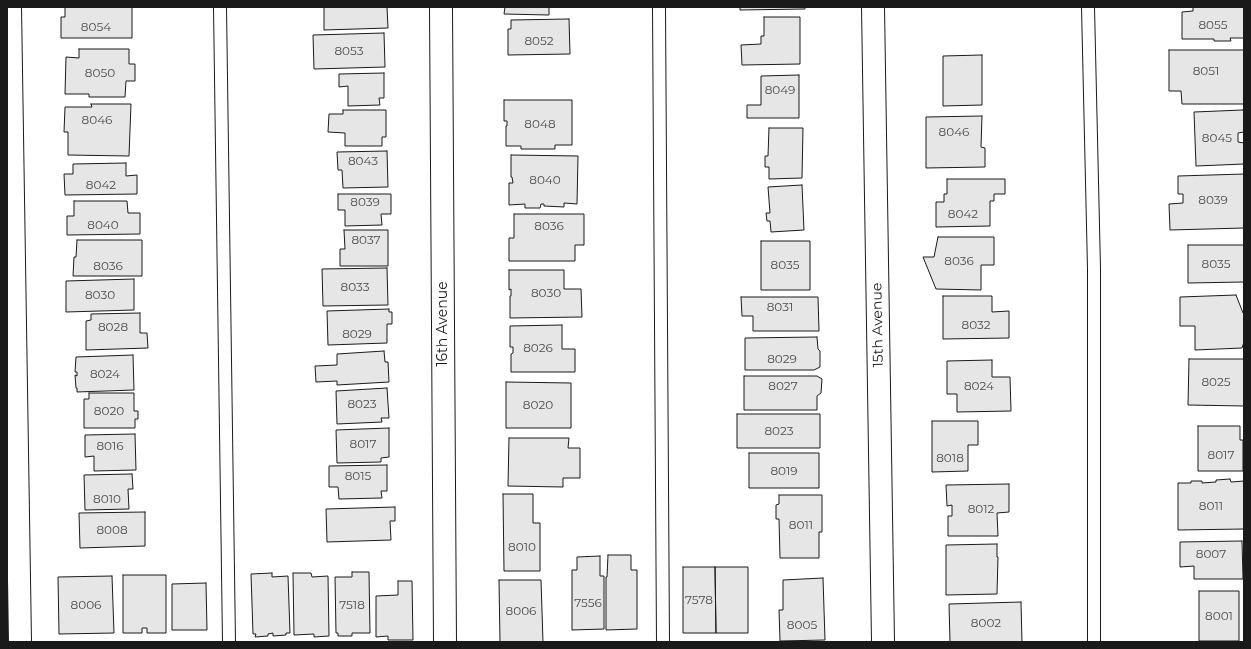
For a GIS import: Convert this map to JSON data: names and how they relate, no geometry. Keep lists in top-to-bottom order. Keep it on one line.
{"streets":{"street":["16th Avenue","15th Avenue"]},"house_numbers":["8055","8054","8052","8053","8051","8050","8049","8046","8048","8046","8045","8043","8040","8042","8039","8039","8042","8040","8036","8037","8036","8035","8035","8036","8033","8030","8030","8031","8032","8028","8029","8026","8029","8024","8025","8027","8024","8023","8020","8020","8023","8017","8016","8017","8018","8019","8015","8010","8011","8012","8011","8008","8010","8007","7578","7556","8006","7518","8006","8001","8002","8005"]}
